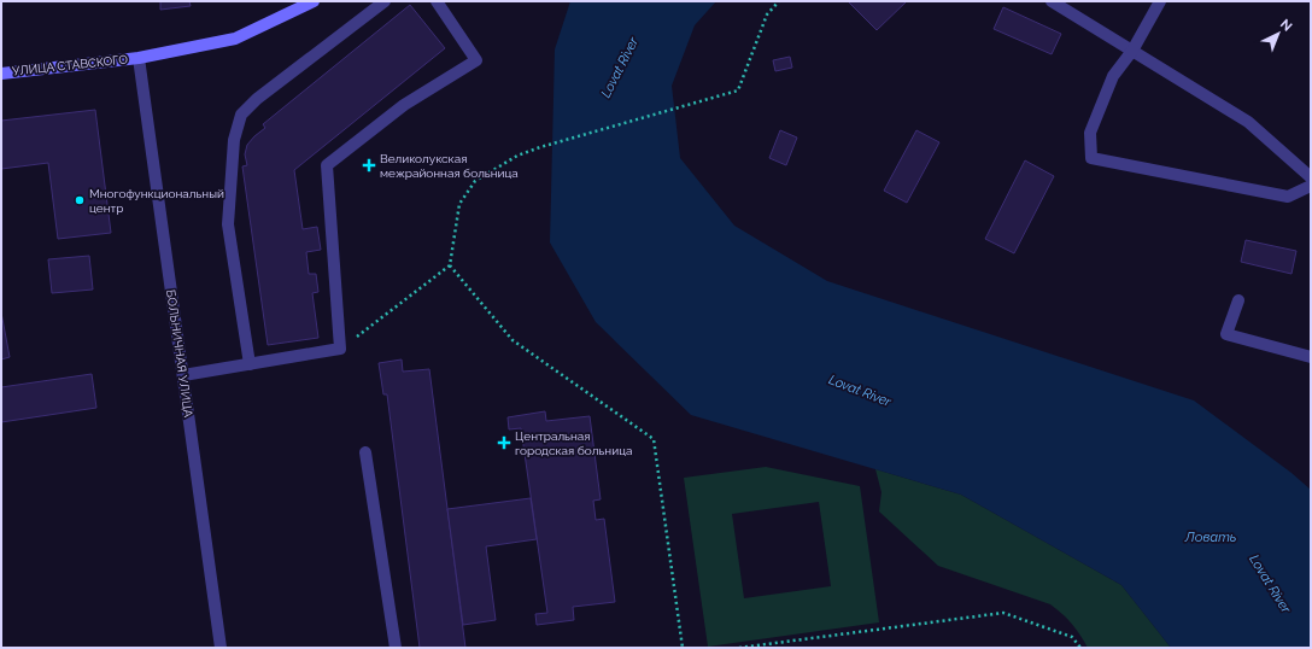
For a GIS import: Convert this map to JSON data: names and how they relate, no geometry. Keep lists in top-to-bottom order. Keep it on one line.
{"streets":{"street":["УЛИЦА СТАВСКОГО","БОЛЬНИЧНАЯ УЛИЦА"]},"crossings":[["УЛИЦА СТАВСКОГО","БОЛЬНИЧНАЯ УЛИЦА"]],"water":["Lovat River","Ловать"],"places":{"health":["Великолукская межрайонная больница","Центральная городская больница"],"other":["Многофункциональный центр"]},"north":"top right"}
